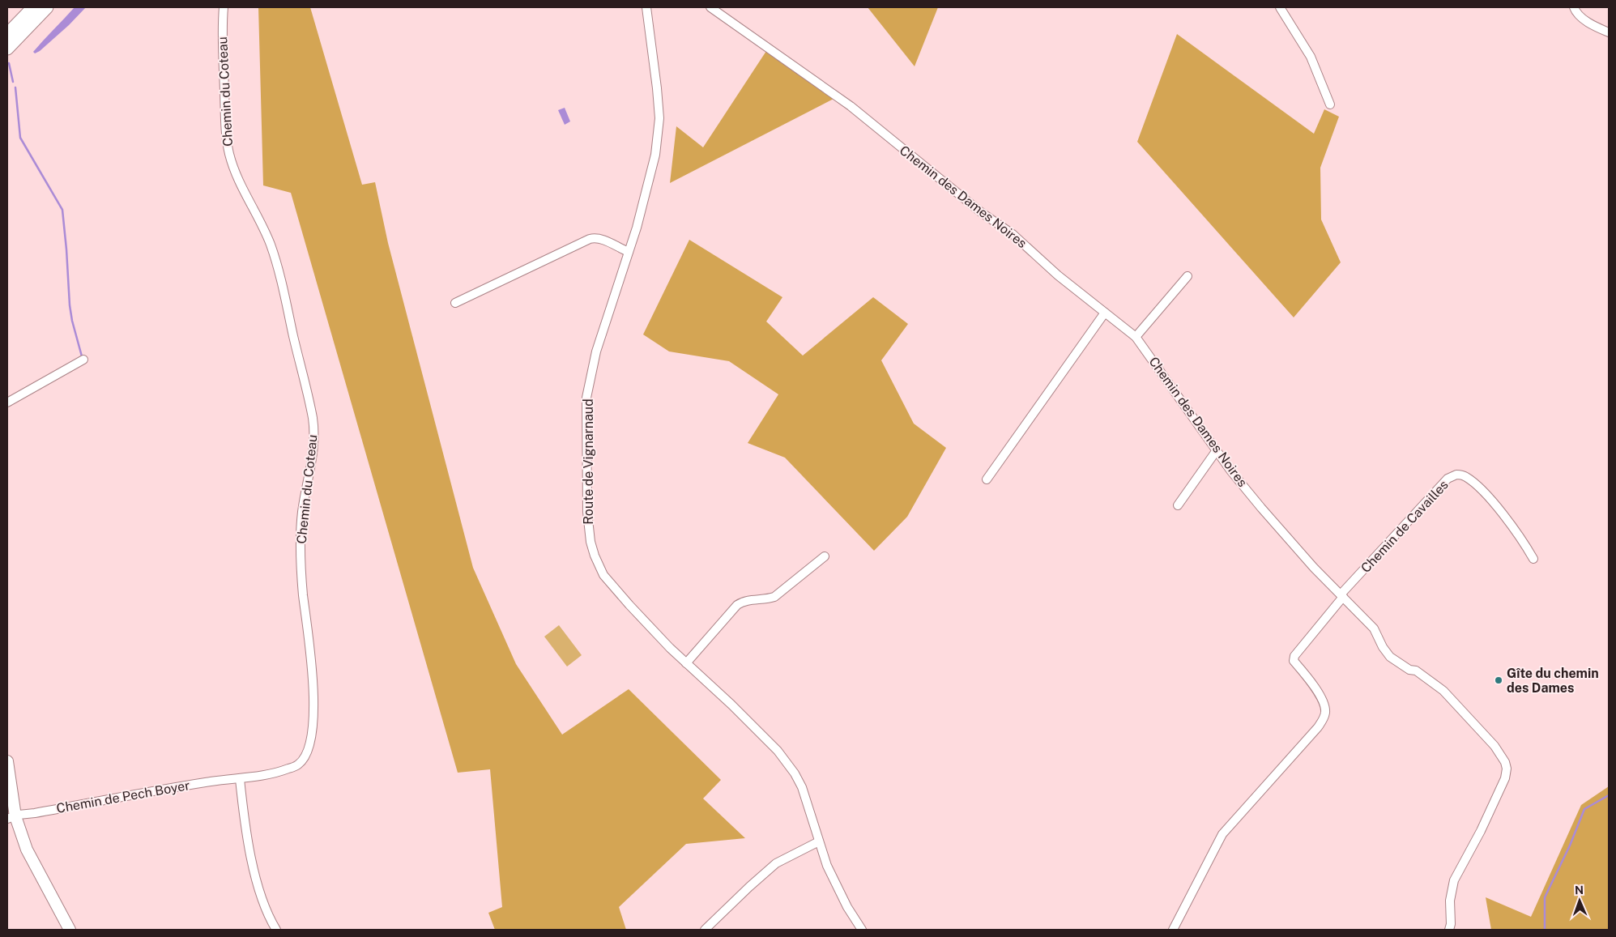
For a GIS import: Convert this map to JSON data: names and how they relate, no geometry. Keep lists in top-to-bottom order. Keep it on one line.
{"streets":{"street":["Chemin du Coteau","Chemin des Dames Noires","Route de Vignarnaud","Chemin de Cavailles","Chemin de Pech Boyer"]},"crossings":[["Chemin du Coteau","Chemin de Pech Boyer"],["Chemin des Dames Noires","Chemin de Cavailles"]],"places":["Gîte du chemin des Dames"],"north":"top"}
